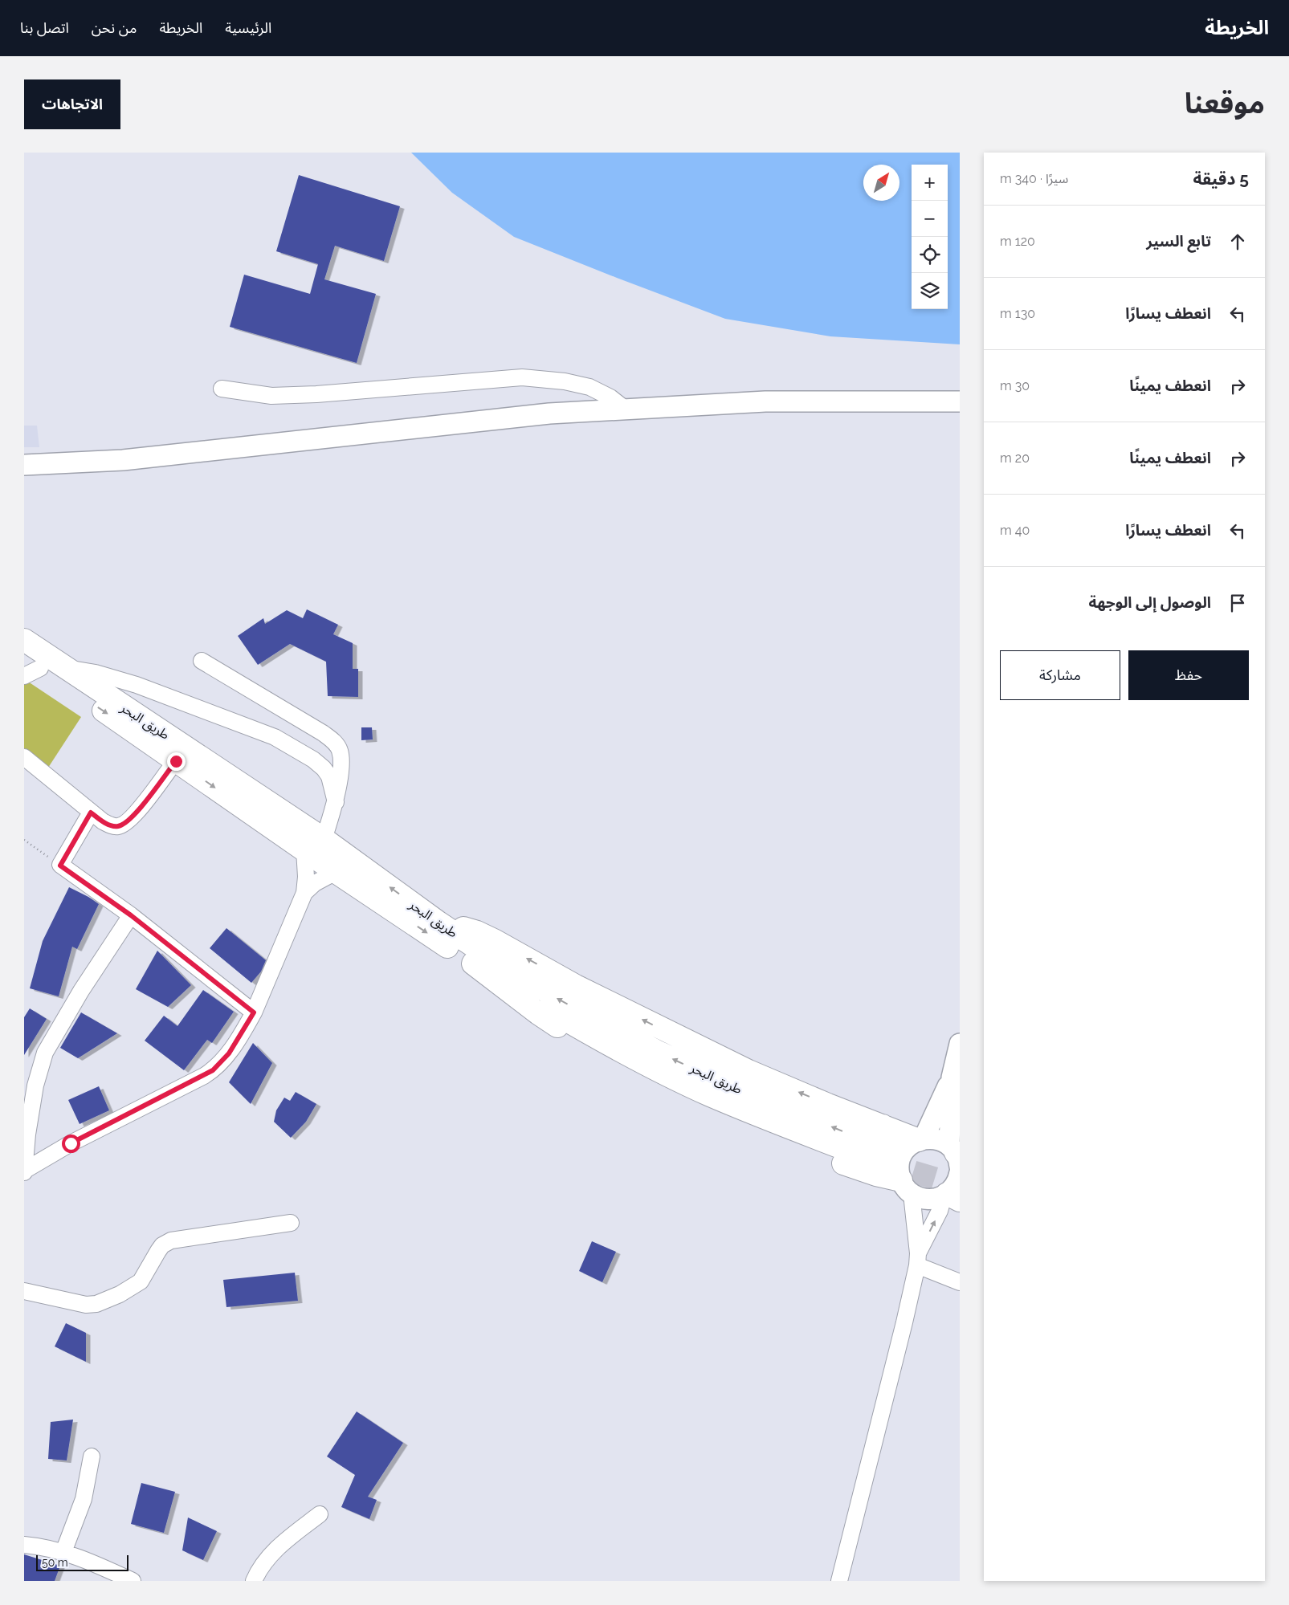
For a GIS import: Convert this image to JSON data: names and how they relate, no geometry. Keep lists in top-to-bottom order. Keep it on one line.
{"streets":{"highway":["طريق البحر"]},"scale_bar":"50 m","north":"top right","page":{"header":"الخريطة","nav":["الرئيسية","الخريطة","من نحن","اتصل بنا"],"title":"موقعنا","buttons":["الاتجاهات",["حفظ","مشاركة"]],"heading":["5 دقيقة","سيرًا · 340 m"],"map_buttons":["+","−"],"list":[["تابع السير","120 m"],["انعطف يسارًا","130 m"],["انعطف يمينًا","30 m"],["انعطف يمينًا","20 m"],["انعطف يسارًا","40 m"],"الوصول إلى الوجهة"],"scale":"50 m"}}
